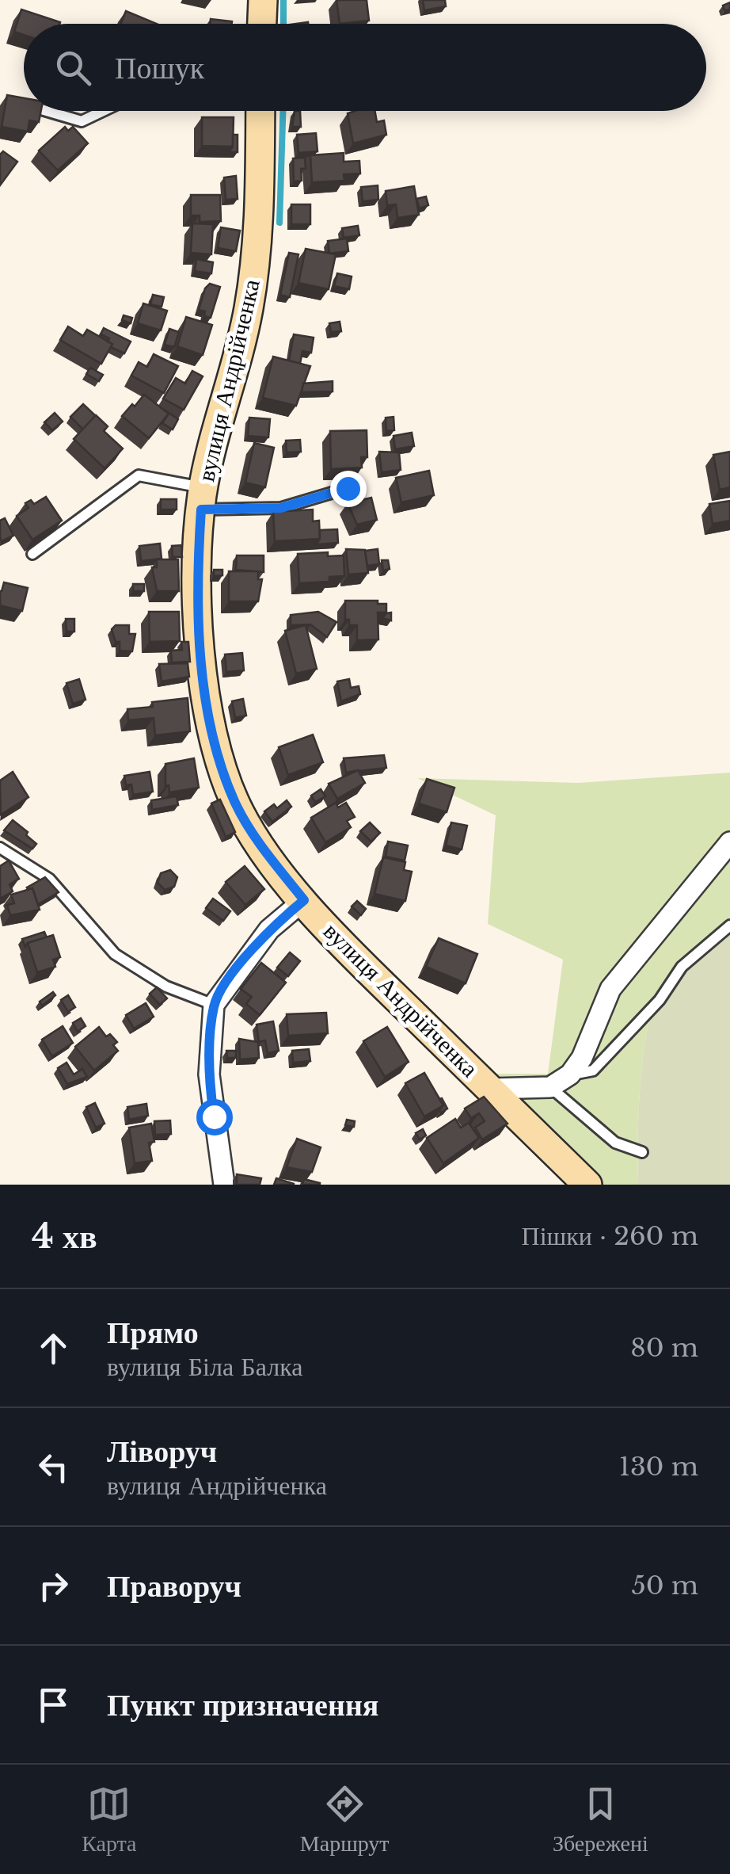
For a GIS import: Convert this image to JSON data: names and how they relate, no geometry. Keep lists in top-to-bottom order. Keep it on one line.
{"streets":{"street":["вулиця Андрійченка"]},"page":{"search":"Пошук","heading":["4 хв","Пішки · 260 m"],"list":[["Прямо","вулиця Біла Балка","80 m"],["Ліворуч","вулиця Андрійченка","130 m"],["Праворуч","50 m"],"Пункт призначення"],"nav":["Карта","Маршрут","Збережені"]}}
